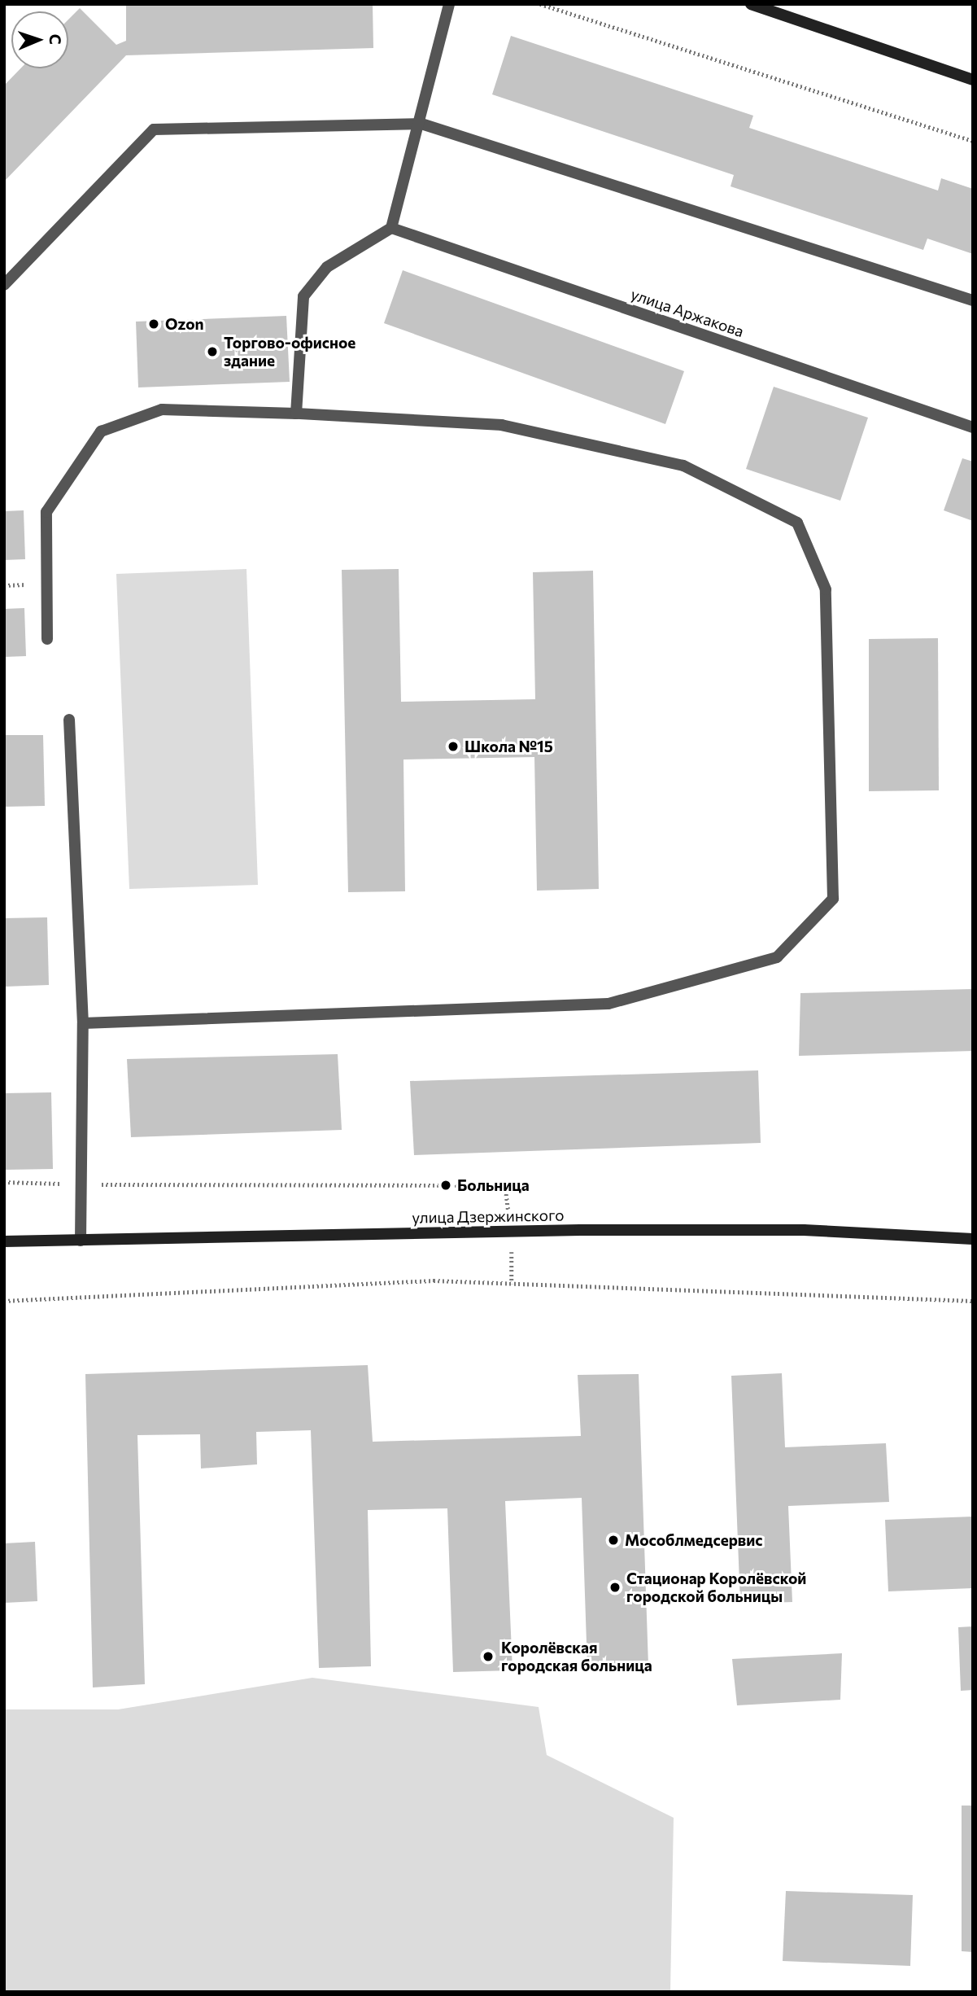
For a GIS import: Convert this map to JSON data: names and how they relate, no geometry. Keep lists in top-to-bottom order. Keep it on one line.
{"streets":{"street":["улица Аржакова","улица Дзержинского"]},"places":["Ozon","Торгово-офисное здание","Школа №15","Больница","Мособлмедсервис","Стационар Королёвской городской больницы","Королёвская городская больница"],"north":"right"}
